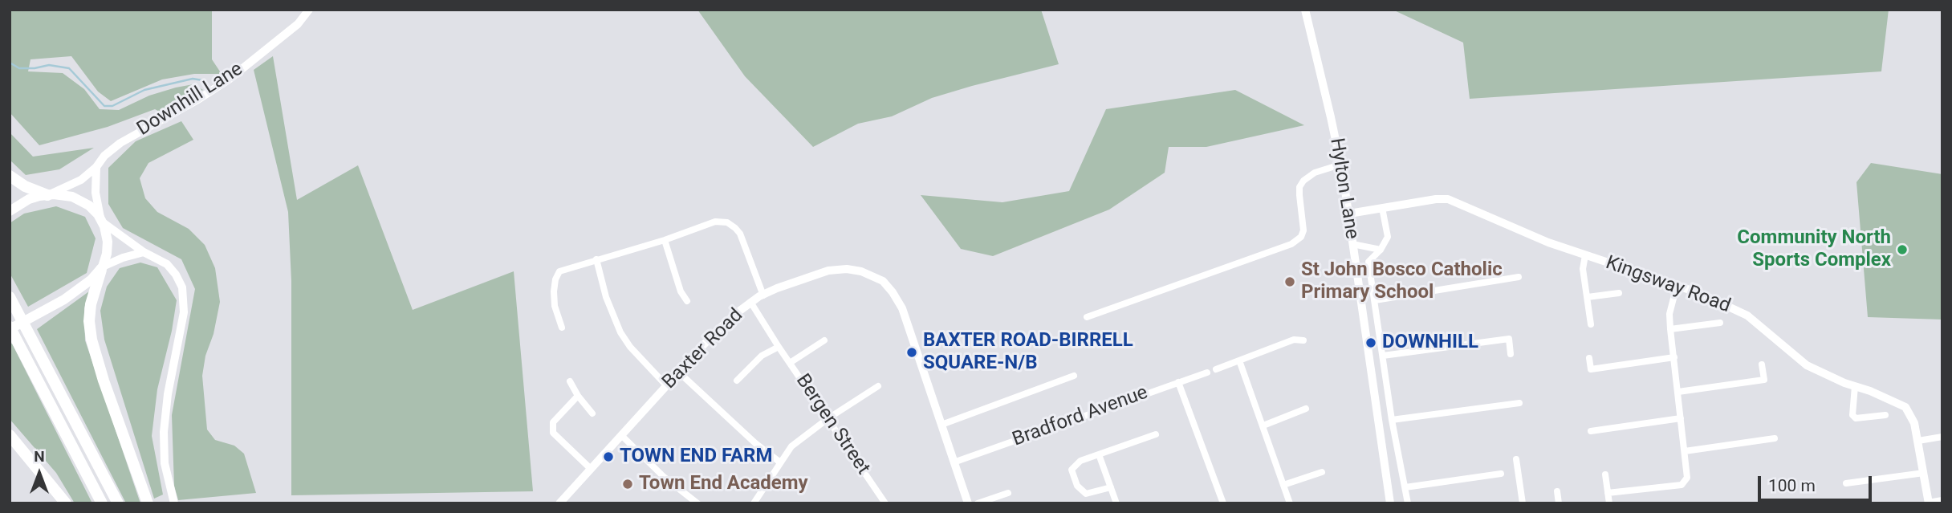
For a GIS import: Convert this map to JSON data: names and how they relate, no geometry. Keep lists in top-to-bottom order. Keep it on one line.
{"streets":{"street":["Downhill Lane","Hylton Lane","Kingsway Road","Baxter Road","Bradford Avenue","Bergen Street"]},"crossings":[["Hylton Lane","Kingsway Road"],["Baxter Road","Bradford Avenue"],["Baxter Road","Bergen Street"]],"places":["Community North Sports Complex","St John Bosco Catholic Primary School","DOWNHILL","BAXTER ROAD-BIRRELL SQUARE-N/B","TOWN END FARM","Town End Academy"],"scale_bar":"100 m","north":"top"}
